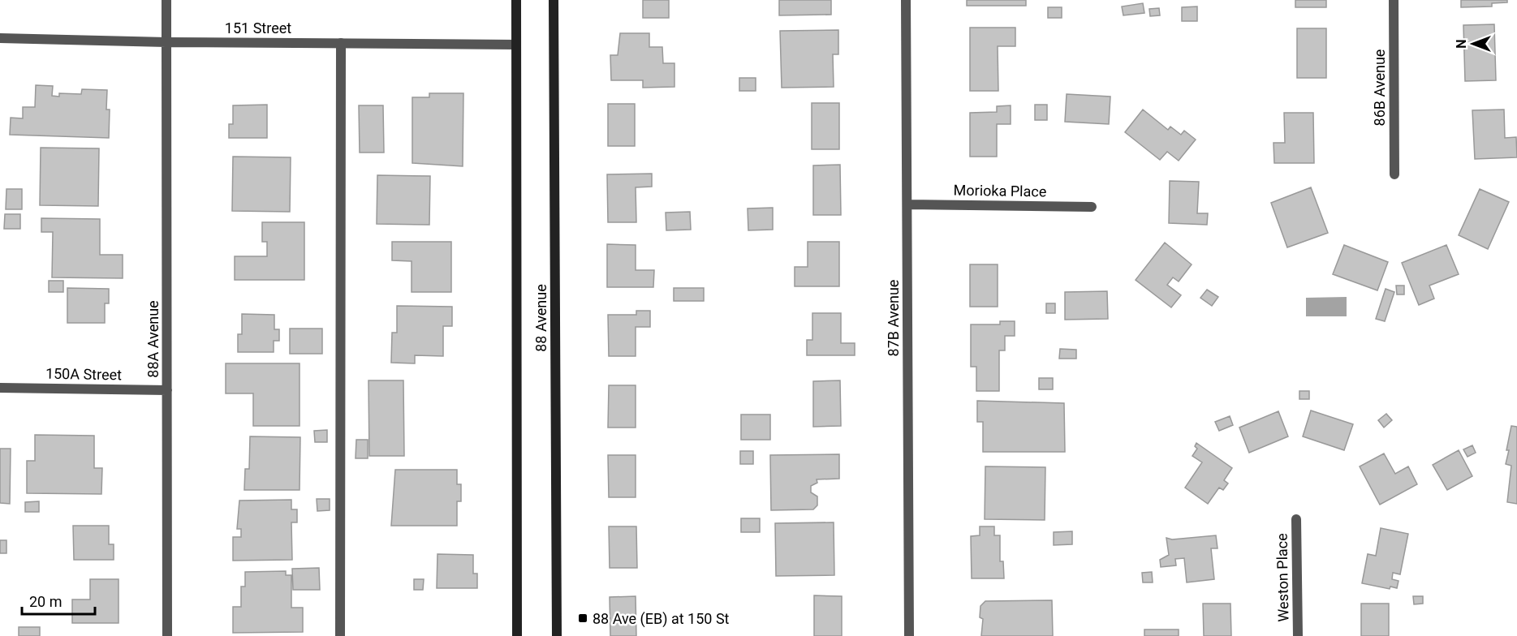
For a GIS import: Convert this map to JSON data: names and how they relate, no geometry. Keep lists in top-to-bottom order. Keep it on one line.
{"streets":{"main road":["88 Avenue"],"street":["151 Street","86B Avenue","Morioka Place","87B Avenue","88A Avenue","150A Street","Weston Place"]},"crossings":[["151 Street","88 Avenue"],["151 Street","88A Avenue"],["Morioka Place","87B Avenue"],["88A Avenue","150A Street"]],"places":{"transit":["88 Ave (EB) at 150 St"]},"scale_bar":"20 m","north":"left"}
